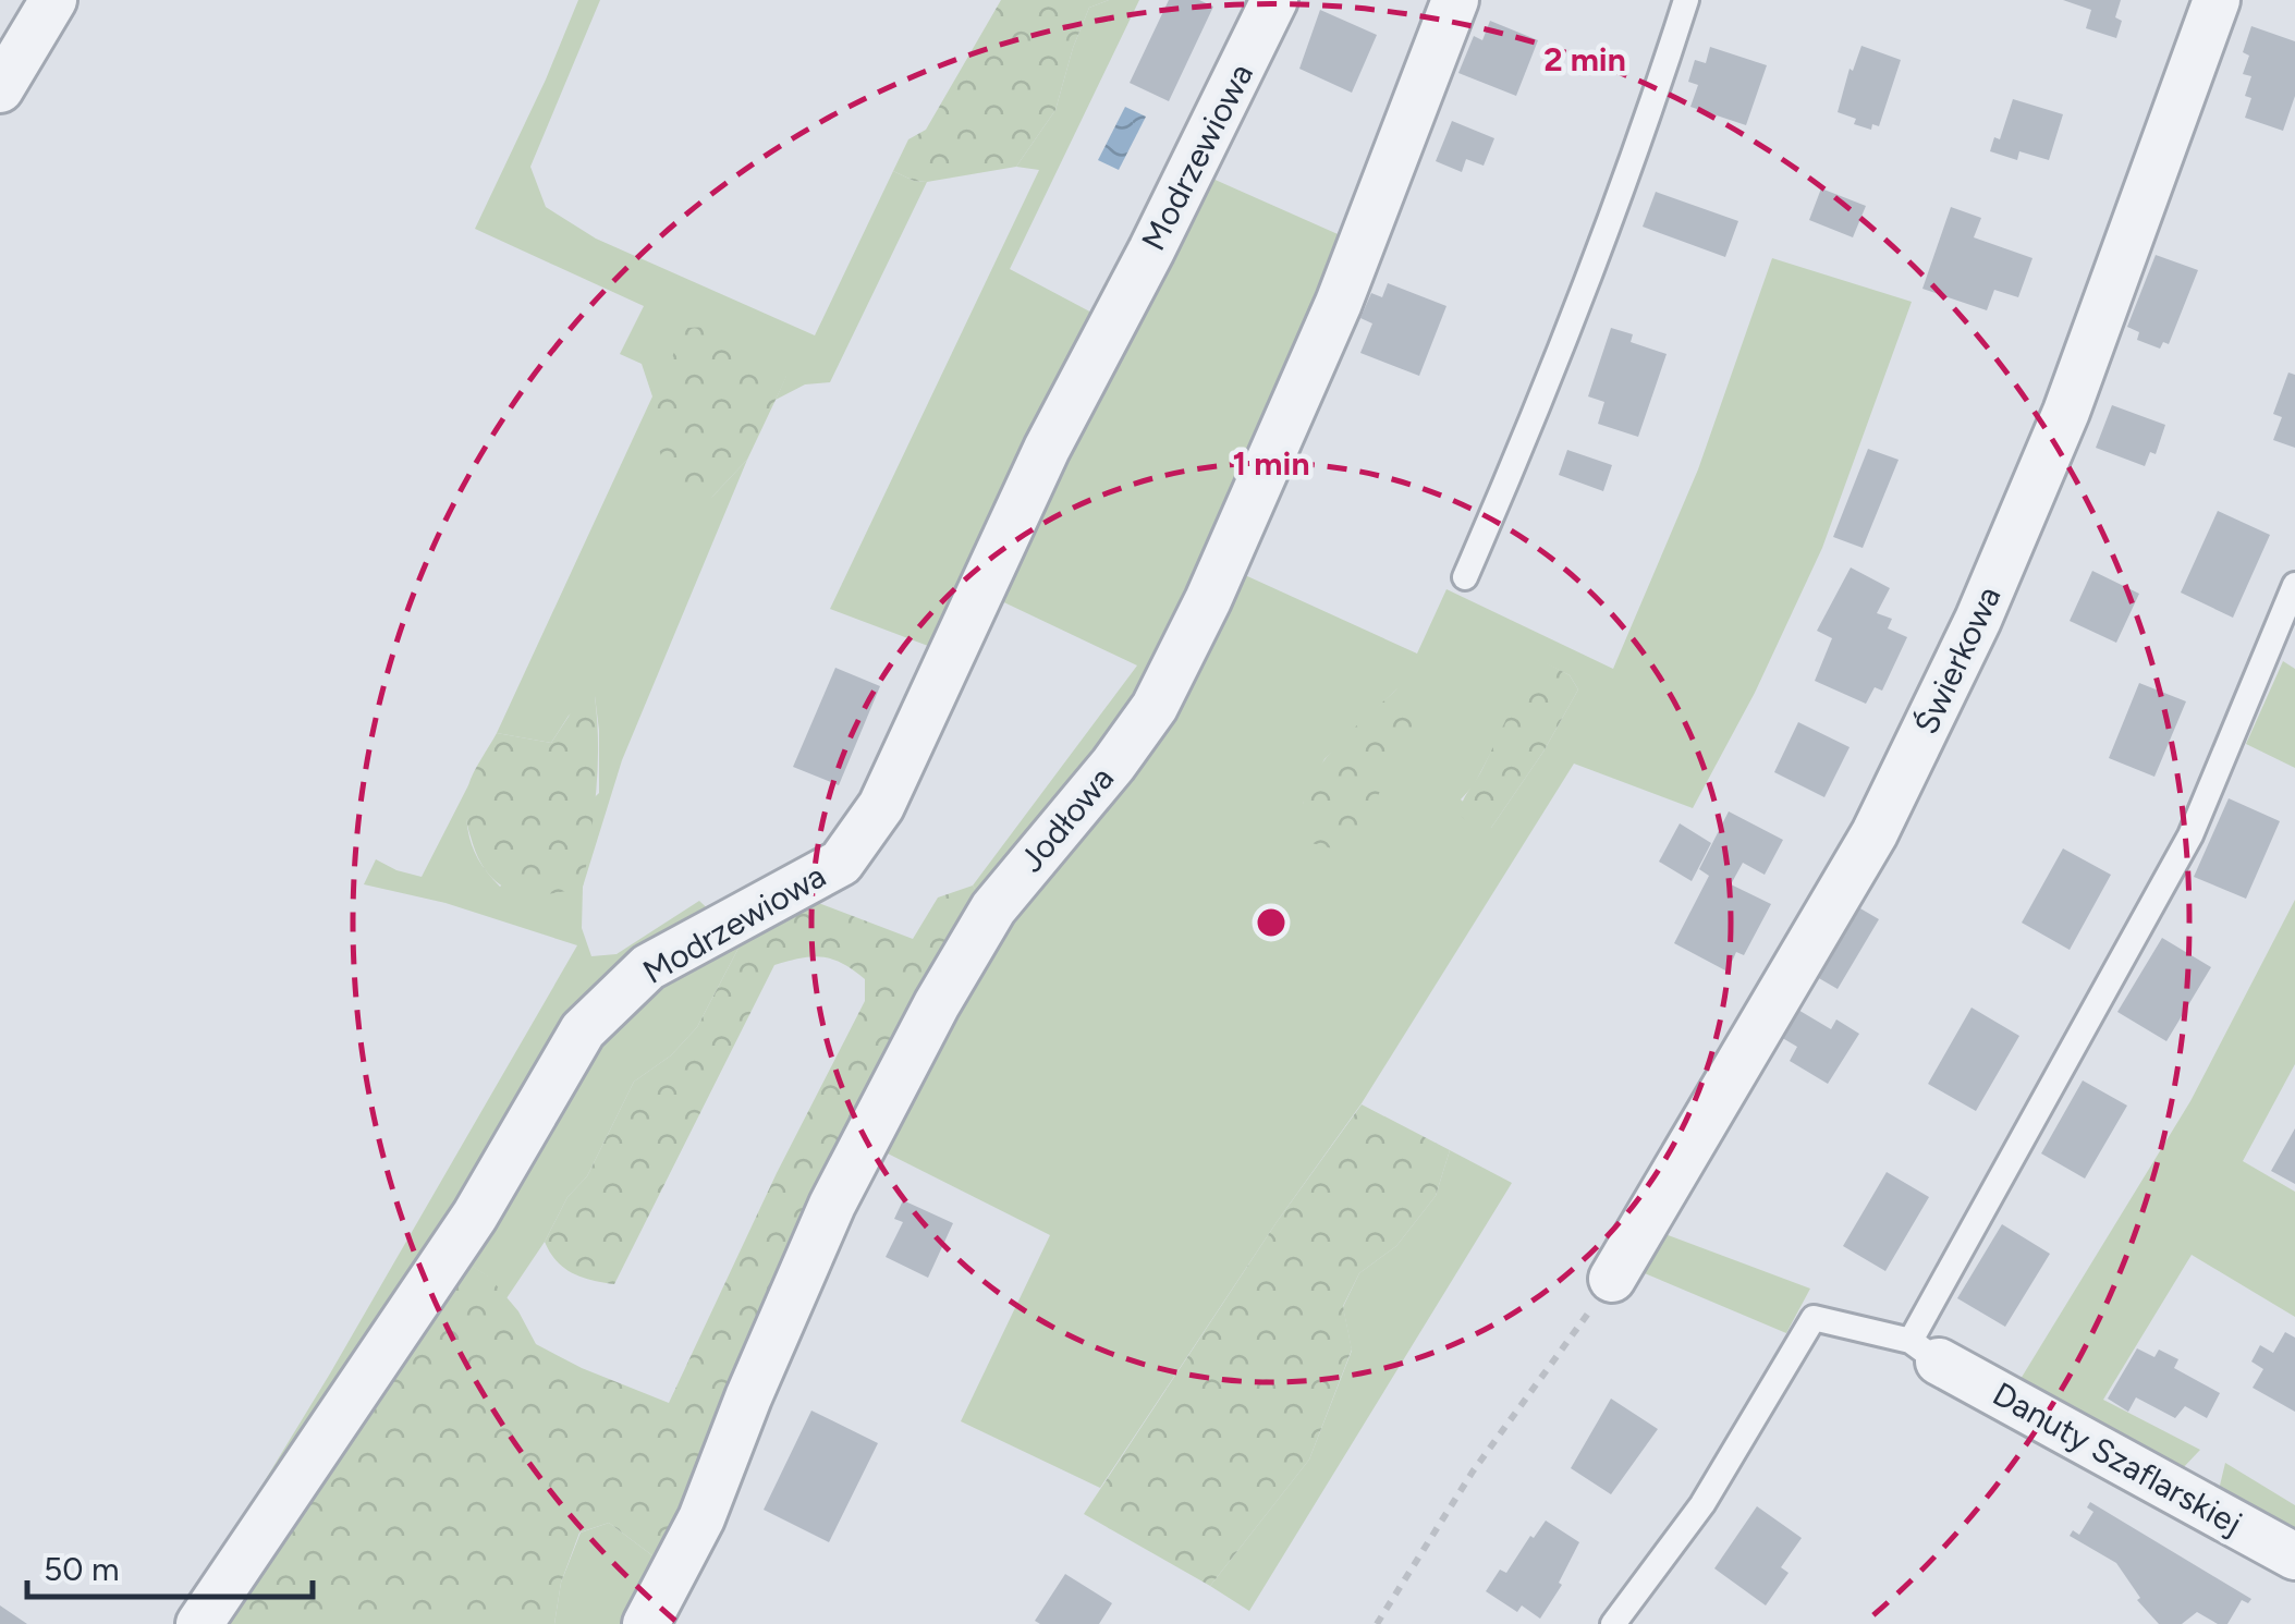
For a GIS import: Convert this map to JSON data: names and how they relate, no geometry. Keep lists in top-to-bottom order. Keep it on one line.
{"streets":{"street":["Modrzewiowa","Świerkowa","Jodłowa","Danuty Szaflarskiej"]},"scale_bar":"50 m","rings":["2 min","1 min"]}
